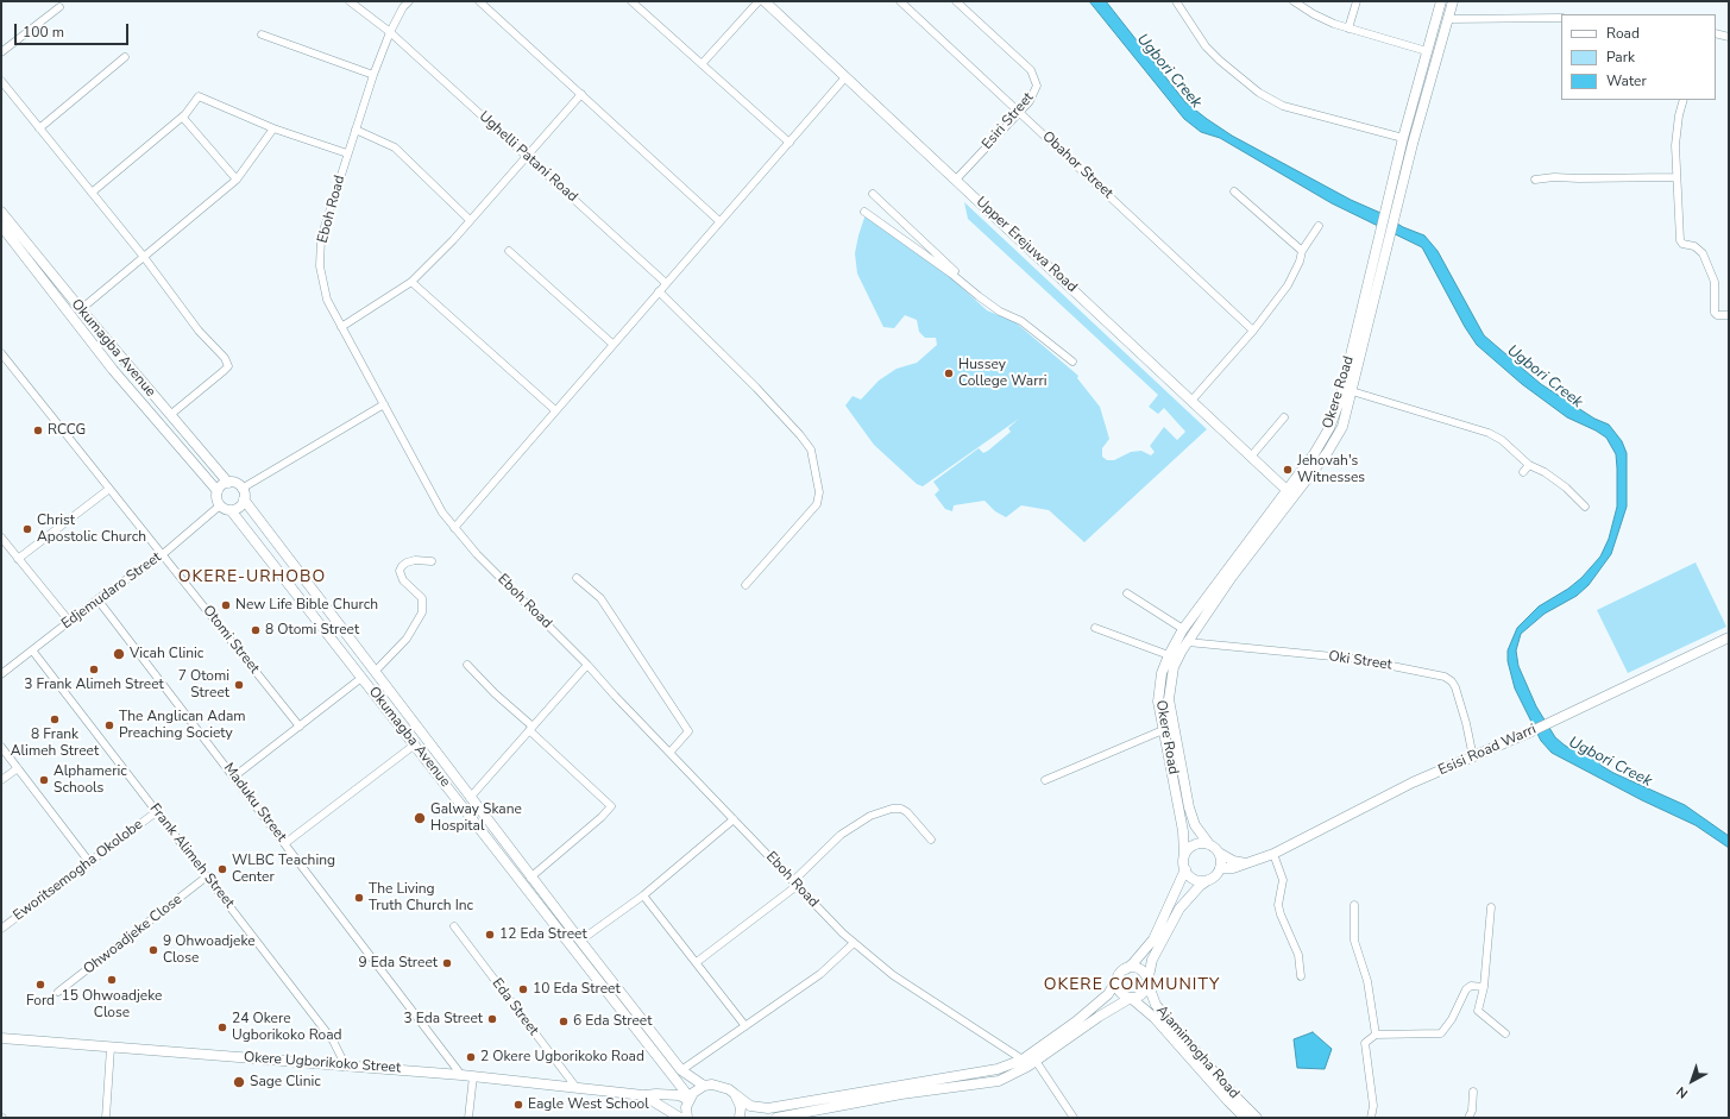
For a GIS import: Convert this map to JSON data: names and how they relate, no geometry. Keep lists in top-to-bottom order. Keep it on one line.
{"streets":{"main road":["Upper Erejuwa Road","Okumagba Avenue","Okere Road","Esisi Road Warri","Ajamimogha Road","Okere Ugborikoko Street"],"street":["Esiri Street","Ughelli Patani Road","Obahor Street","Eboh Road","Edjemudaro Street","Otomi Street","Oki Street","Maduku Street","Frank Alimeh Street","Eworitsemogha Okolobe","Ohwoadjeke Close","Eda Street"]},"crossings":[["Esiri Street","Obahor Street"],["Esiri Street","Upper Erejuwa Road"],["Ughelli Patani Road","Eboh Road"],["Upper Erejuwa Road","Okere Road"],["Okumagba Avenue","Edjemudaro Street"],["Okere Road","Oki Street"],["Okere Road","Esisi Road Warri"],["Edjemudaro Street","Otomi Street"],["Edjemudaro Street","Maduku Street"],["Edjemudaro Street","Frank Alimeh Street"],["Oki Street","Esisi Road Warri"],["Maduku Street","Okere Ugborikoko Street"],["Frank Alimeh Street","Eworitsemogha Okolobe"],["Frank Alimeh Street","Ohwoadjeke Close"],["Frank Alimeh Street","Okere Ugborikoko Street"],["Eda Street","Okere Ugborikoko Street"]],"districts":["OKERE-URHOBO","OKERE COMMUNITY"],"water":["Ugbori Creek"],"places":["Hussey College Warri","RCCG","Jehovah's Witnesses","Christ Apostolic Church","New Life Bible Church","8 Otomi Street","Vicah Clinic","3 Frank Alimeh Street","7 Otomi Street","8 Frank Alimeh Street","The Anglican Adam Preaching Society","Alphameric Schools","Galway Skane Hospital","WLBC Teaching Center","The Living Truth Church Inc","12 Eda Street","9 Ohwoadjeke Close","9 Eda Street","15 Ohwoadjeke Close","Ford","10 Eda Street","3 Eda Street","6 Eda Street","24 Okere Ugborikoko Road","2 Okere Ugborikoko Road","Sage Clinic","Eagle West School"],"legend":["Road","Park","Water"],"scale_bar":"100 m","north":"bottom left"}
